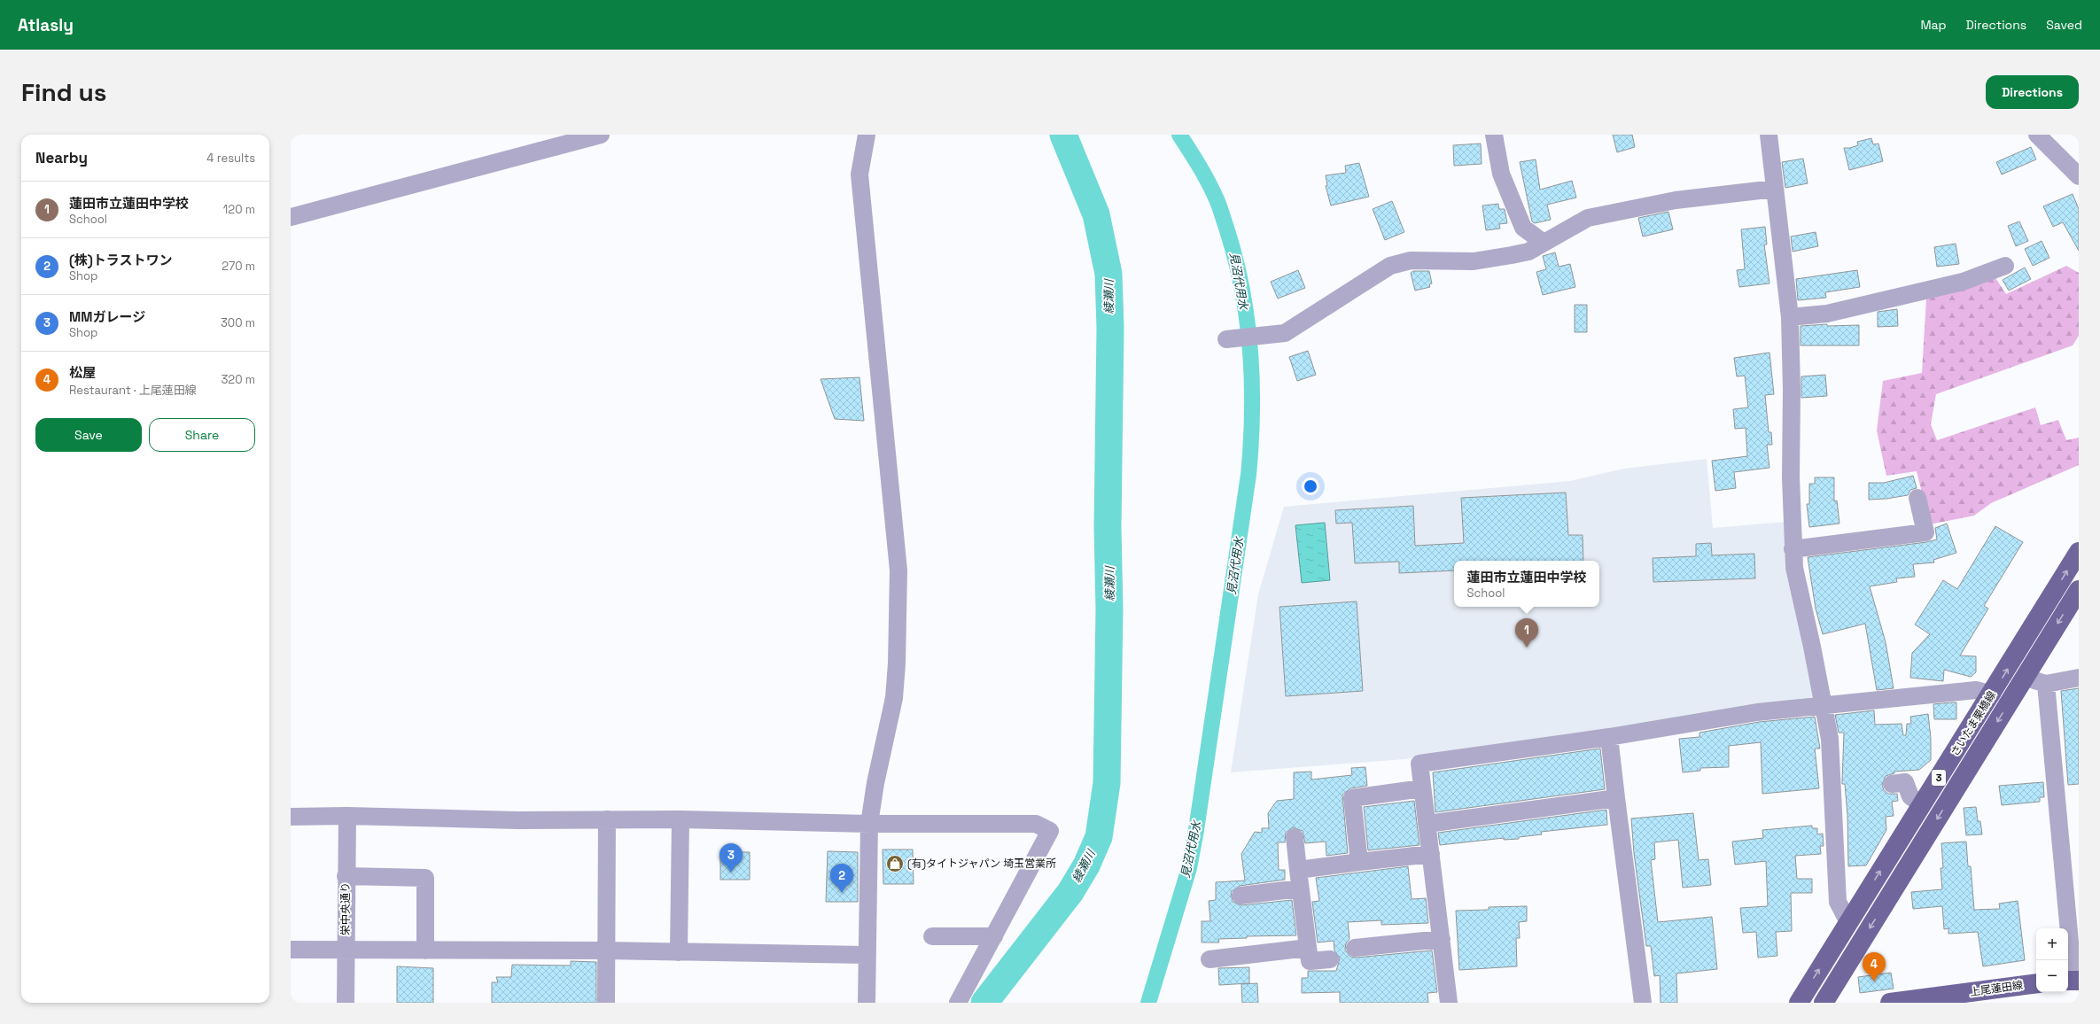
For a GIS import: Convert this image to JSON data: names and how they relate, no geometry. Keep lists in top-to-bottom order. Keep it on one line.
{"streets":{"main road":["さいたま栗橋線","3","上尾蓮田線"],"street":["栄中央通り"]},"water":["見沼代用水","綾瀬川"],"places":{"shop":["(有)タイトジャパン 埼玉営業所"]},"page":{"header":"Atlasly","nav":["Map","Directions","Saved"],"buttons":["Directions",["Save","Share"]],"title":"Find us","heading":["Nearby","4 results"],"list":[{"mark":"1","name":"蓮田市立蓮田中学校","note":"School","value":"120 m"},{"mark":"2","name":"(株)トラストワン","note":"Shop","value":"270 m"},{"mark":"3","name":"MMガレージ","note":"Shop","value":"300 m"},{"mark":"4","name":"松屋","note":"Restaurant · 上尾蓮田線","value":"320 m"}],"popup":["蓮田市立蓮田中学校","School"],"pins":["1","3","2","4"],"map_buttons":["+","−"]}}
